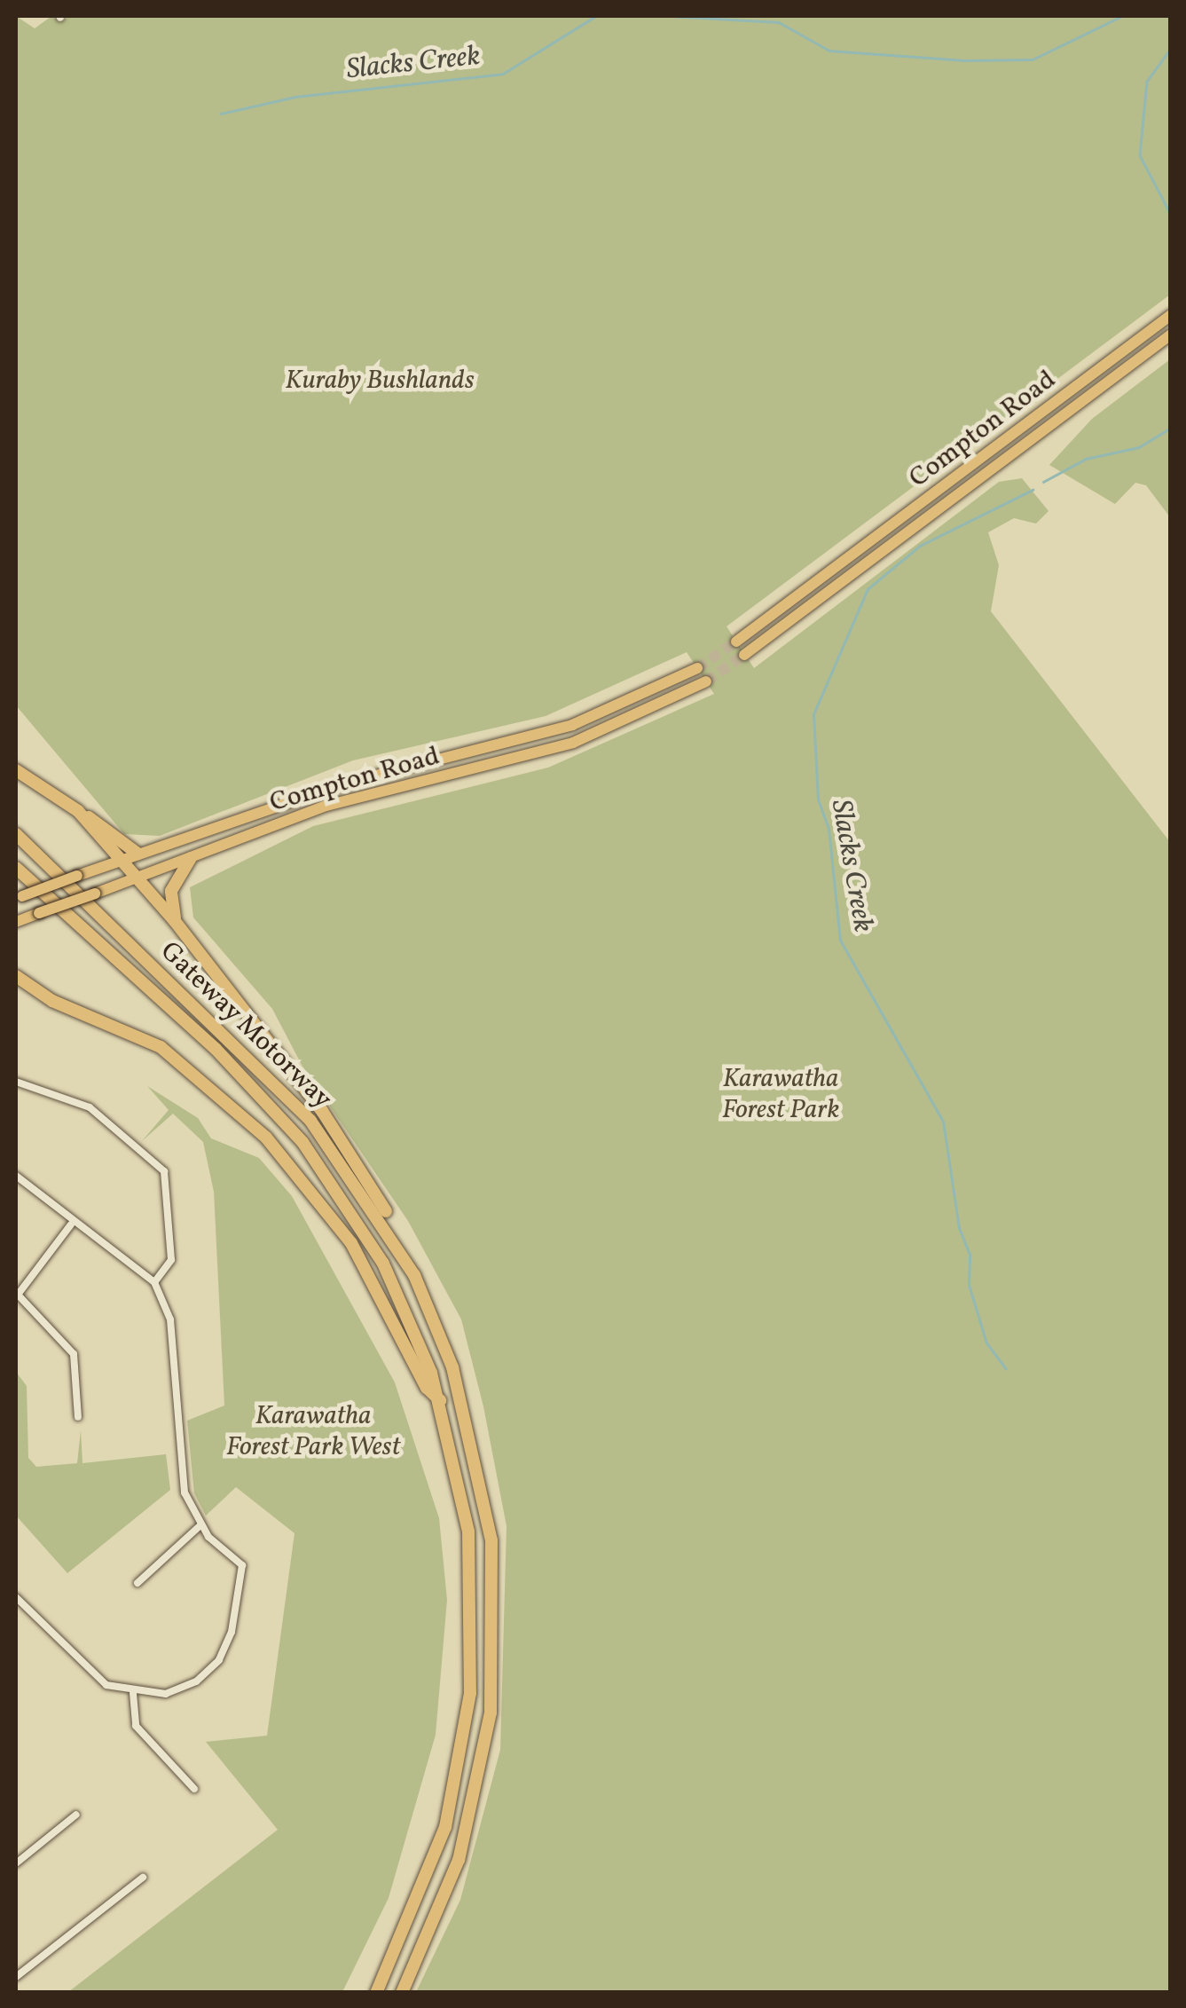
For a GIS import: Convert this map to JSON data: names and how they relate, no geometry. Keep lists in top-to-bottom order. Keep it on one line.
{"streets":{"highway":["Gateway Motorway"],"main road":["Compton Road"]},"water":["Slacks Creek"],"parks":["Kuraby Bushlands","Karawatha Forest Park","Karawatha Forest Park West"]}
